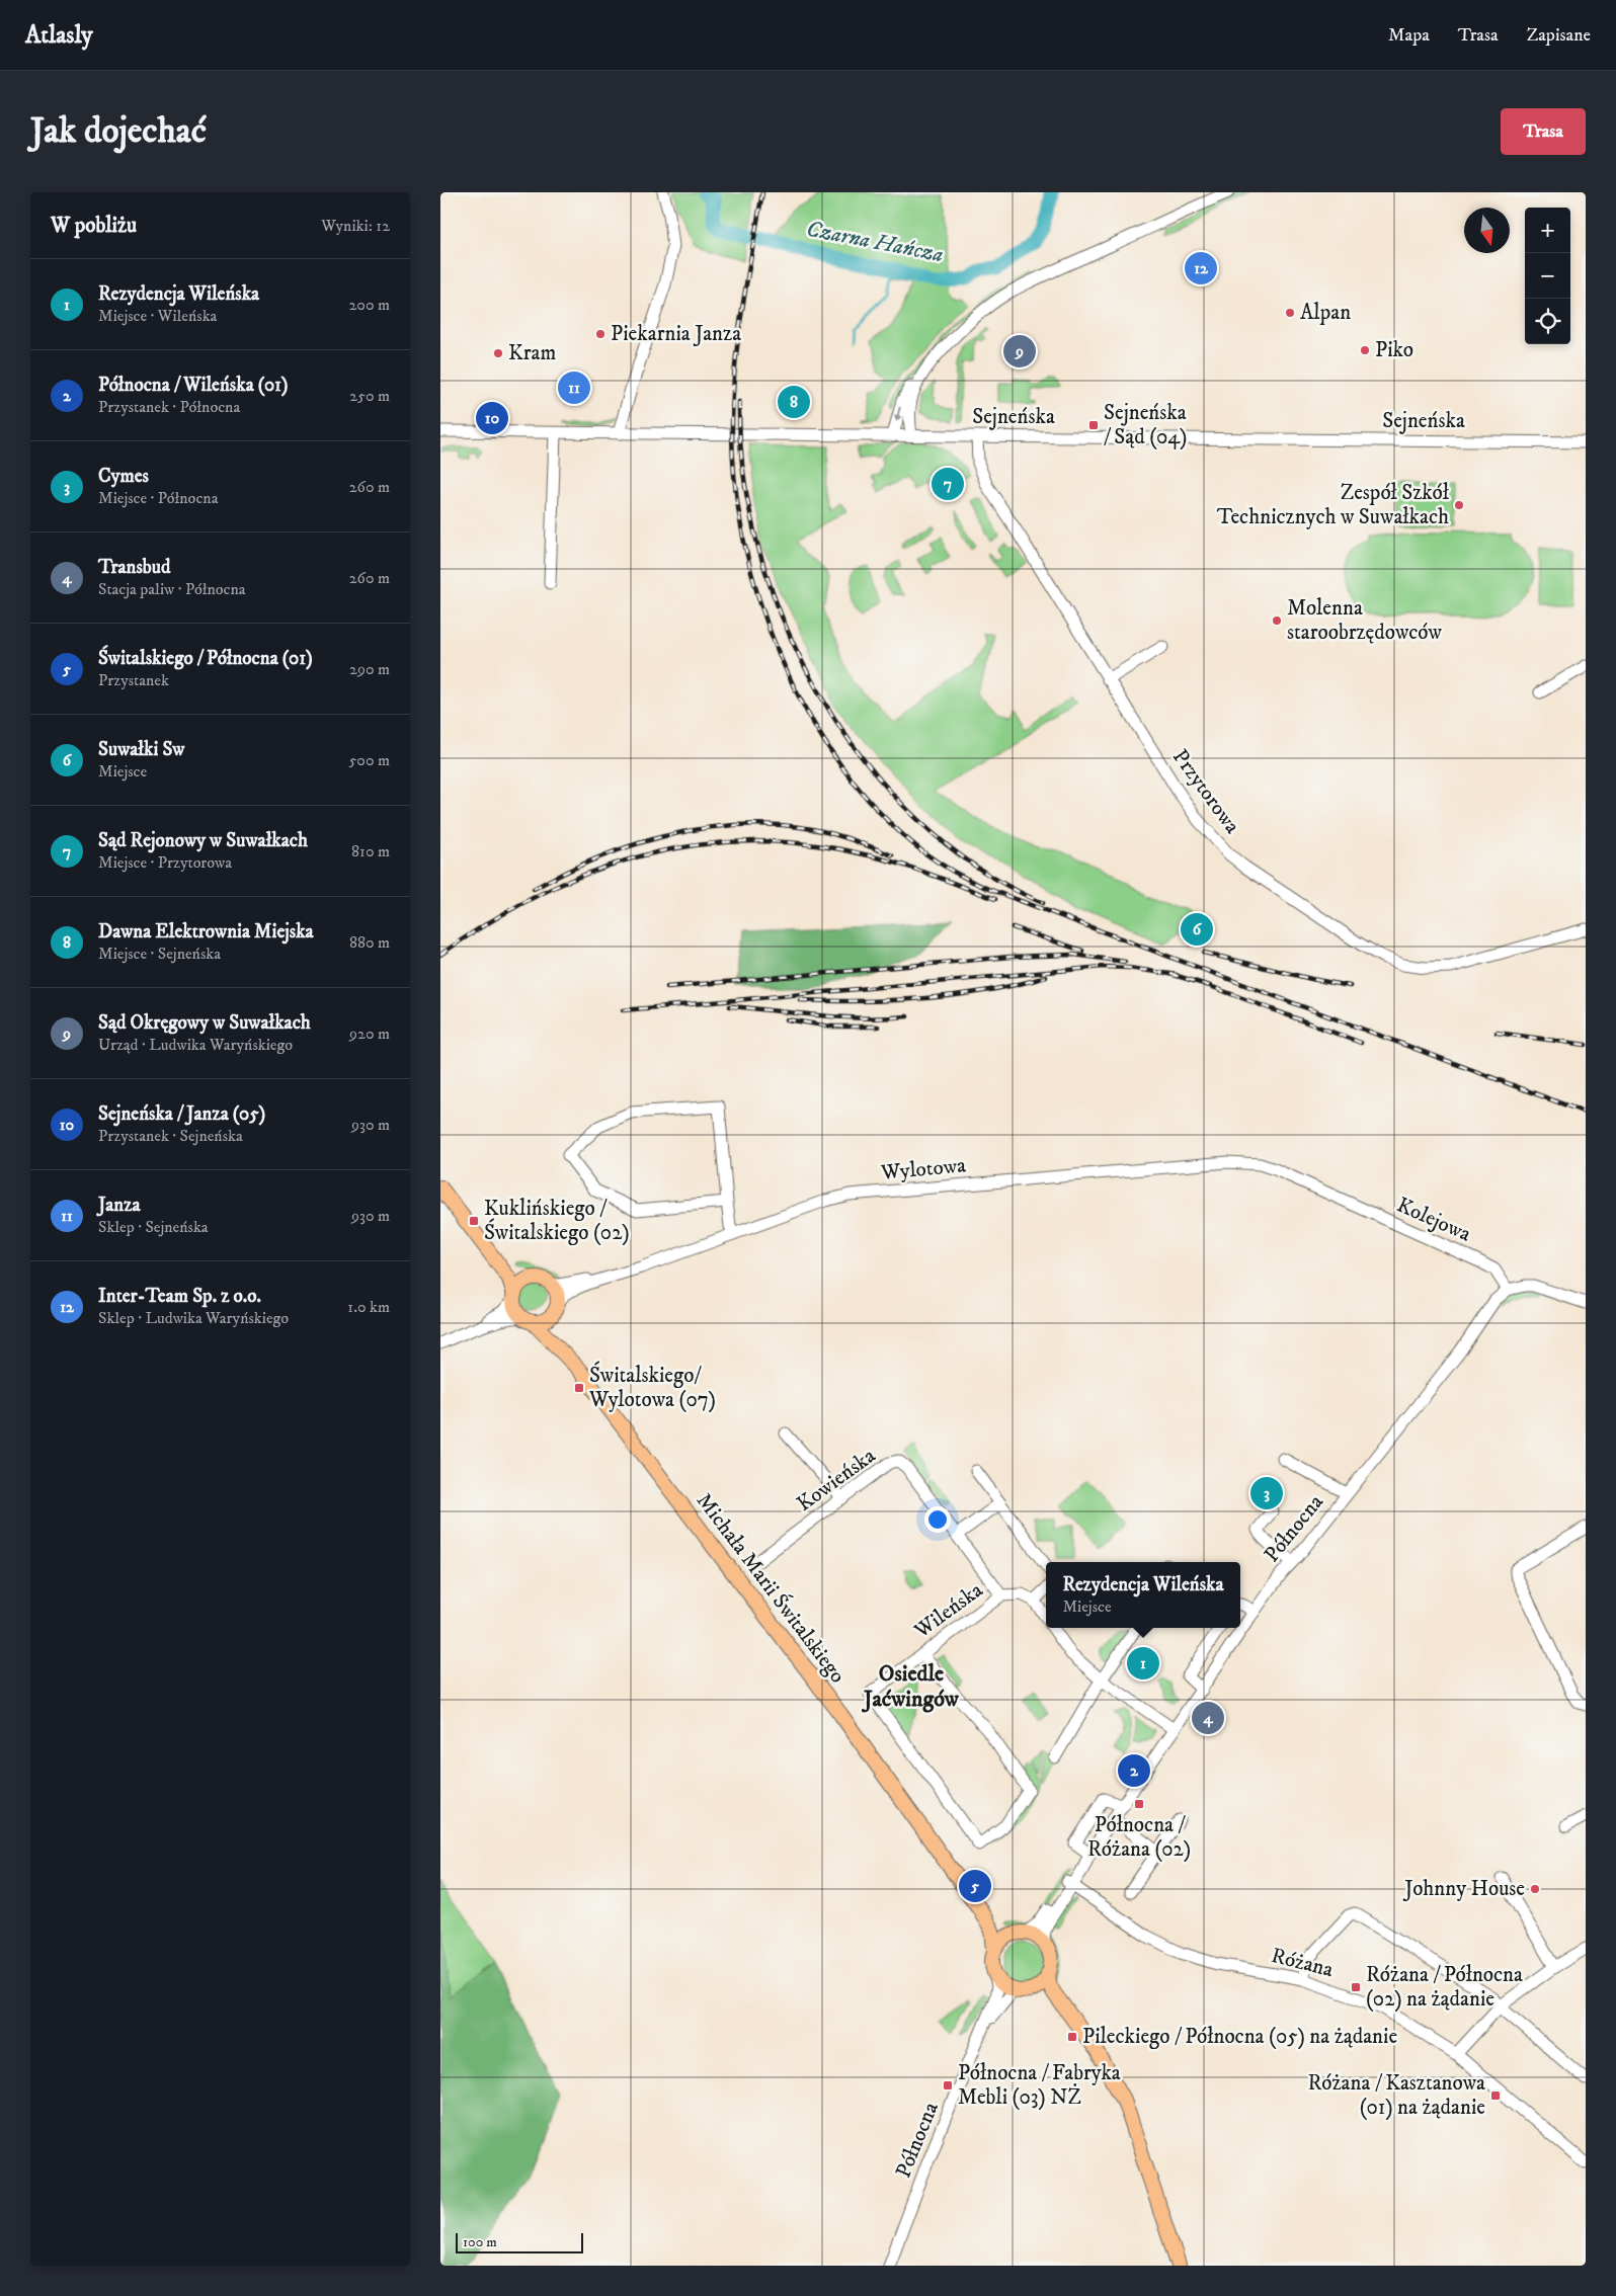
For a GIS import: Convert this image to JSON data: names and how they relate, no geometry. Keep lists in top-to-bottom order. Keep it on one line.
{"streets":{"main road":["Michała Marii Świtalskiego"],"street":["Sejneńska","Przytorowa","Wylotowa","Kolejowa","Kowieńska","Północna","Wileńska","Różana"]},"crossings":[["Sejneńska","Przytorowa"],["Wylotowa","Kolejowa"],["Wylotowa","Michała Marii Świtalskiego"],["Kolejowa","Północna"],["Kowieńska","Wileńska"],["Północna","Michała Marii Świtalskiego"],["Północna","Różana"]],"districts":["Osiedle Jaćwingów"],"water":["Czarna Hańcza"],"places":{"other":["Alpan","Piekarnia Janza","Piko","Kram","Zespół Szkół Technicznych w Suwałkach","Molenna staroobrzędowców","Johnny House"],"transit":["Sejneńska / Sąd (04)","Kuklińskiego / Świtalskiego (02)","Świtalskiego/ Wylotowa (07)","Północna / Różana (02)","Różana / Północna (02) na żądanie","Pileckiego / Północna (05) na żądanie","Północna / Fabryka Mebli (03) NŻ","Różana / Kasztanowa (01) na żądanie"]},"scale_bar":"100 m","north":"bottom","page":{"header":"Atlasly","nav":["Mapa","Trasa","Zapisane"],"buttons":"Trasa","title":"Jak dojechać","heading":["W pobliżu","Wyniki: 12"],"map_buttons":["+","−"],"pins":["12","9","11","8","10","7","6","3","1","4","2","5"],"list":[{"mark":"1","name":"Rezydencja Wileńska","note":"Miejsce · Wileńska","value":"200 m"},{"mark":"2","name":"Północna / Wileńska (01)","note":"Przystanek · Północna","value":"250 m"},{"mark":"3","name":"Cymes","note":"Miejsce · Północna","value":"260 m"},{"mark":"4","name":"Transbud","note":"Stacja paliw · Północna","value":"260 m"},{"mark":"5","name":"Świtalskiego / Północna (01)","note":"Przystanek","value":"290 m"},{"mark":"6","name":"Suwałki Sw","note":"Miejsce","value":"500 m"},{"mark":"7","name":"Sąd Rejonowy w Suwałkach","note":"Miejsce · Przytorowa","value":"810 m"},{"mark":"8","name":"Dawna Elektrownia Miejska","note":"Miejsce · Sejneńska","value":"880 m"},{"mark":"9","name":"Sąd Okręgowy w Suwałkach","note":"Urząd · Ludwika Waryńskiego","value":"920 m"},{"mark":"10","name":"Sejneńska / Janza (05)","note":"Przystanek · Sejneńska","value":"930 m"},{"mark":"11","name":"Janza","note":"Sklep · Sejneńska","value":"930 m"},{"mark":"12","name":"Inter-Team Sp. z o.o.","note":"Sklep · Ludwika Waryńskiego","value":"1.0 km"}],"popup":["Rezydencja Wileńska","Miejsce"],"scale":"100 m"}}
